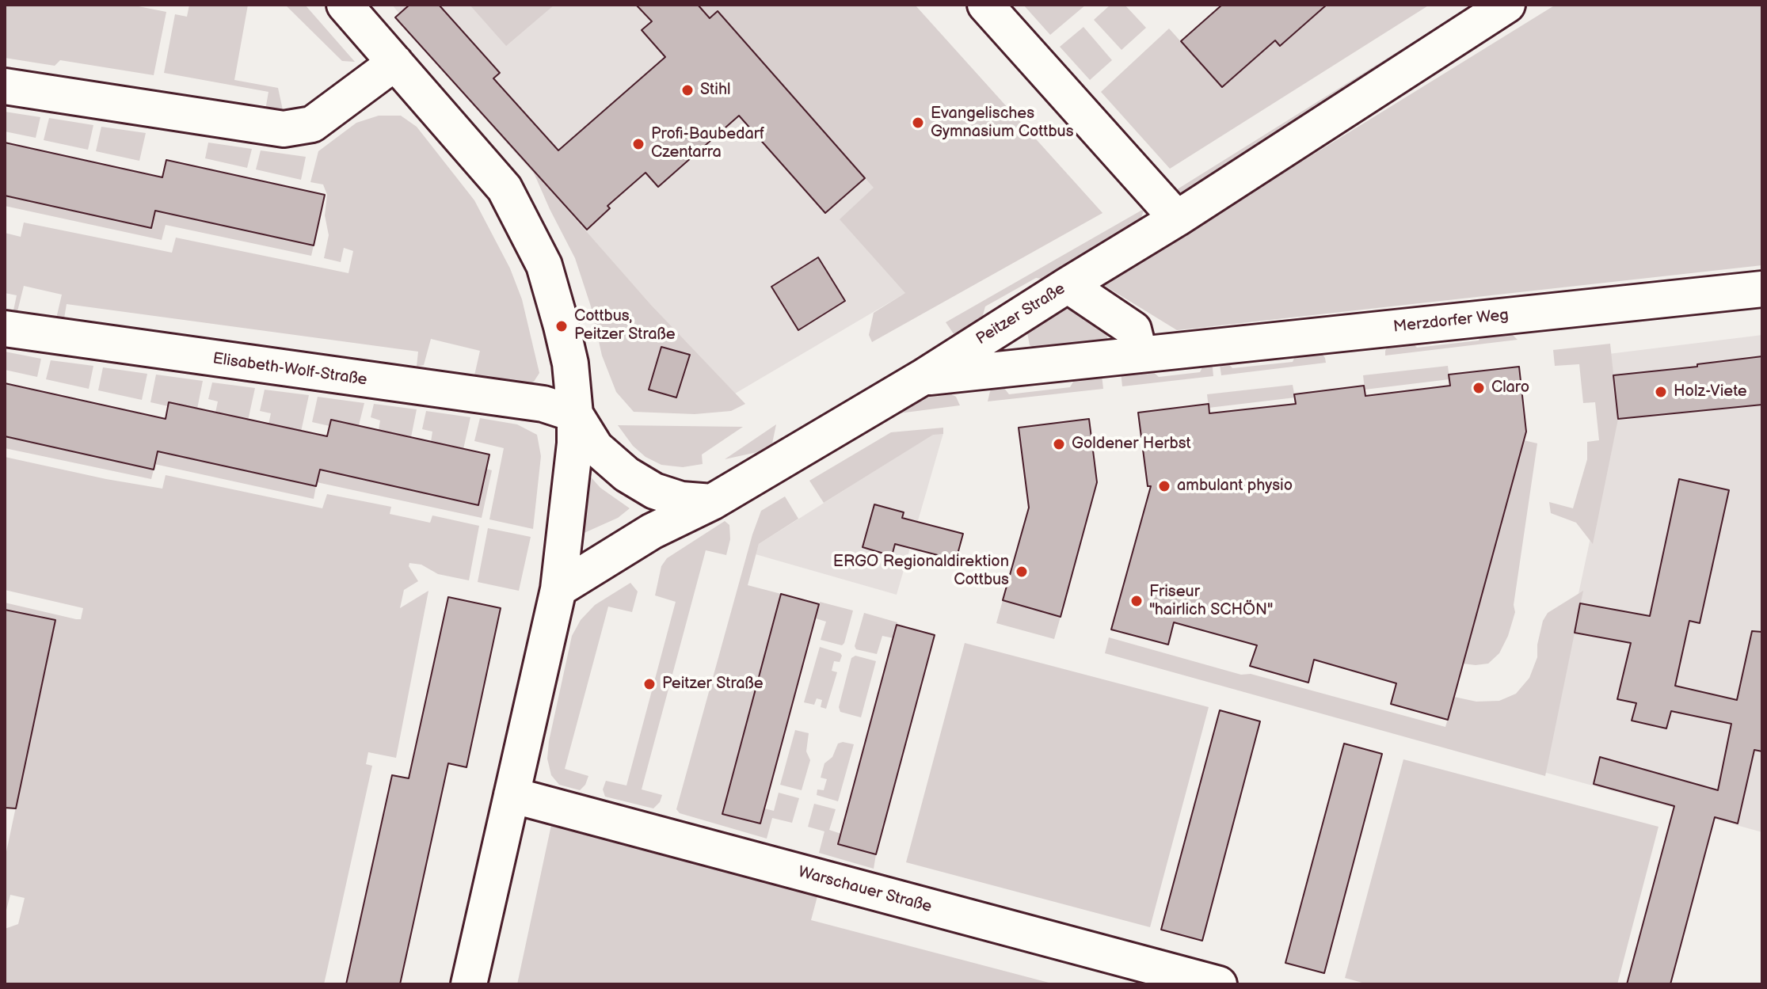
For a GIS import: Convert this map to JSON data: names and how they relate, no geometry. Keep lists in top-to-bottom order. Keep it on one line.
{"streets":{"street":["Peitzer Straße","Merzdorfer Weg","Elisabeth-Wolf-Straße","Warschauer Straße"]},"crossings":[["Peitzer Straße","Merzdorfer Weg"]],"places":["Stihl","Evangelisches Gymnasium Cottbus","Profi-Baubedarf Czentarra","Cottbus, Peitzer Straße","Claro","Holz-Viete","Goldener Herbst","ambulant physio","ERGO Regionaldirektion Cottbus","Friseur \"hairlich SCHÖN\"","Peitzer Straße"]}
